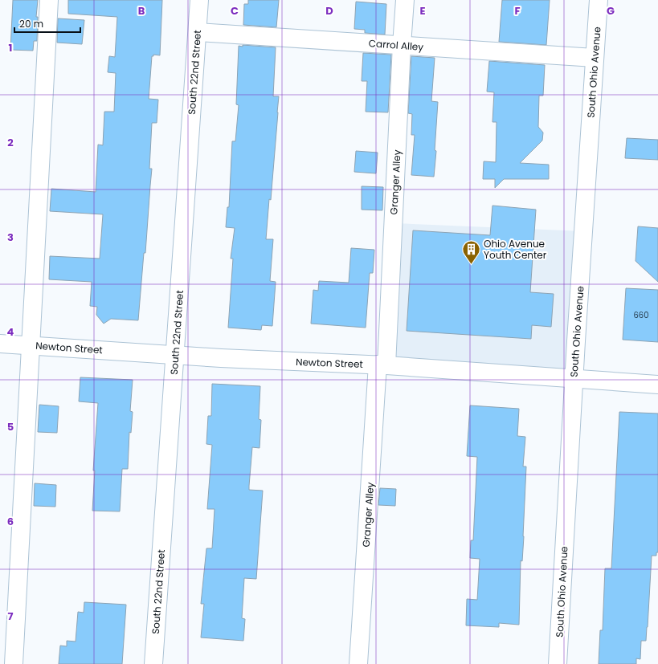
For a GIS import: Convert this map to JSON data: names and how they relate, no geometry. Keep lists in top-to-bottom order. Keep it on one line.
{"streets":{"street":["Carrol Alley","South 22nd Street","South Ohio Avenue","Granger Alley","Newton Street"]},"crossings":[["Carrol Alley","South 22nd Street"],["Carrol Alley","South Ohio Avenue"],["Carrol Alley","Granger Alley"],["South 22nd Street","Newton Street"],["South Ohio Avenue","Newton Street"],["Granger Alley","Newton Street"]],"places":{"building":["Ohio Avenue Youth Center"]},"house_numbers":["660"],"scale_bar":"20 m","grid":{"columns":["B","C","D","E","F","G"],"rows":["1","2","3","4","5","6","7"]}}
